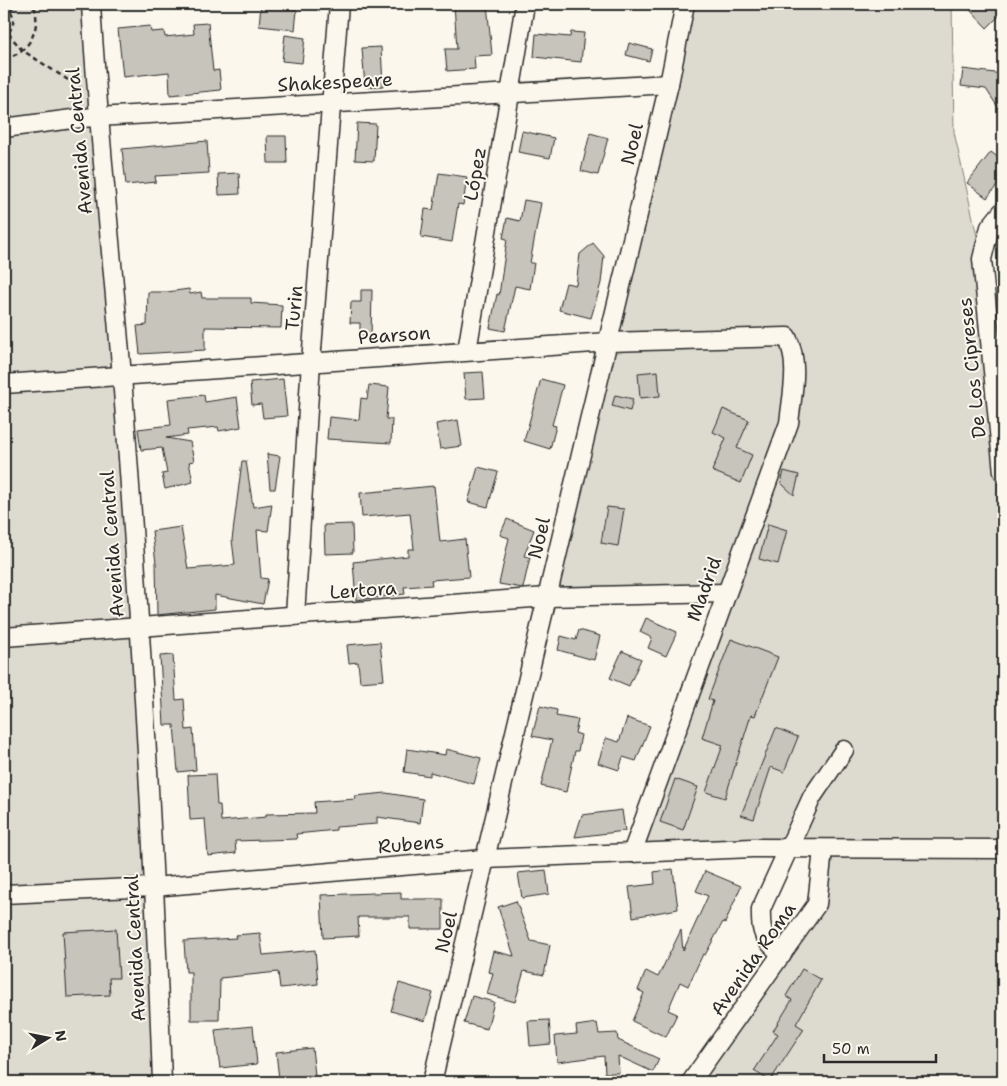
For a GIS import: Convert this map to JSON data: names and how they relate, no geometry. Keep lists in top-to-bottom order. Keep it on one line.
{"streets":{"street":["Shakespeare","Avenida Central","Noel","López","Turin","Pearson","De Los Cipreses","Madrid","Lertora","Rubens","Avenida Roma"]},"crossings":[["Shakespeare","Avenida Central"],["Shakespeare","Noel"],["Shakespeare","López"],["Shakespeare","Turin"],["Avenida Central","Pearson"],["Avenida Central","Lertora"],["Avenida Central","Rubens"],["Noel","Pearson"],["Noel","Lertora"],["Noel","Rubens"],["López","Pearson"],["Turin","Pearson"],["Turin","Lertora"],["Pearson","Madrid"],["Madrid","Lertora"],["Madrid","Rubens"],["Rubens","Avenida Roma"]],"scale_bar":"50 m","north":"right"}
